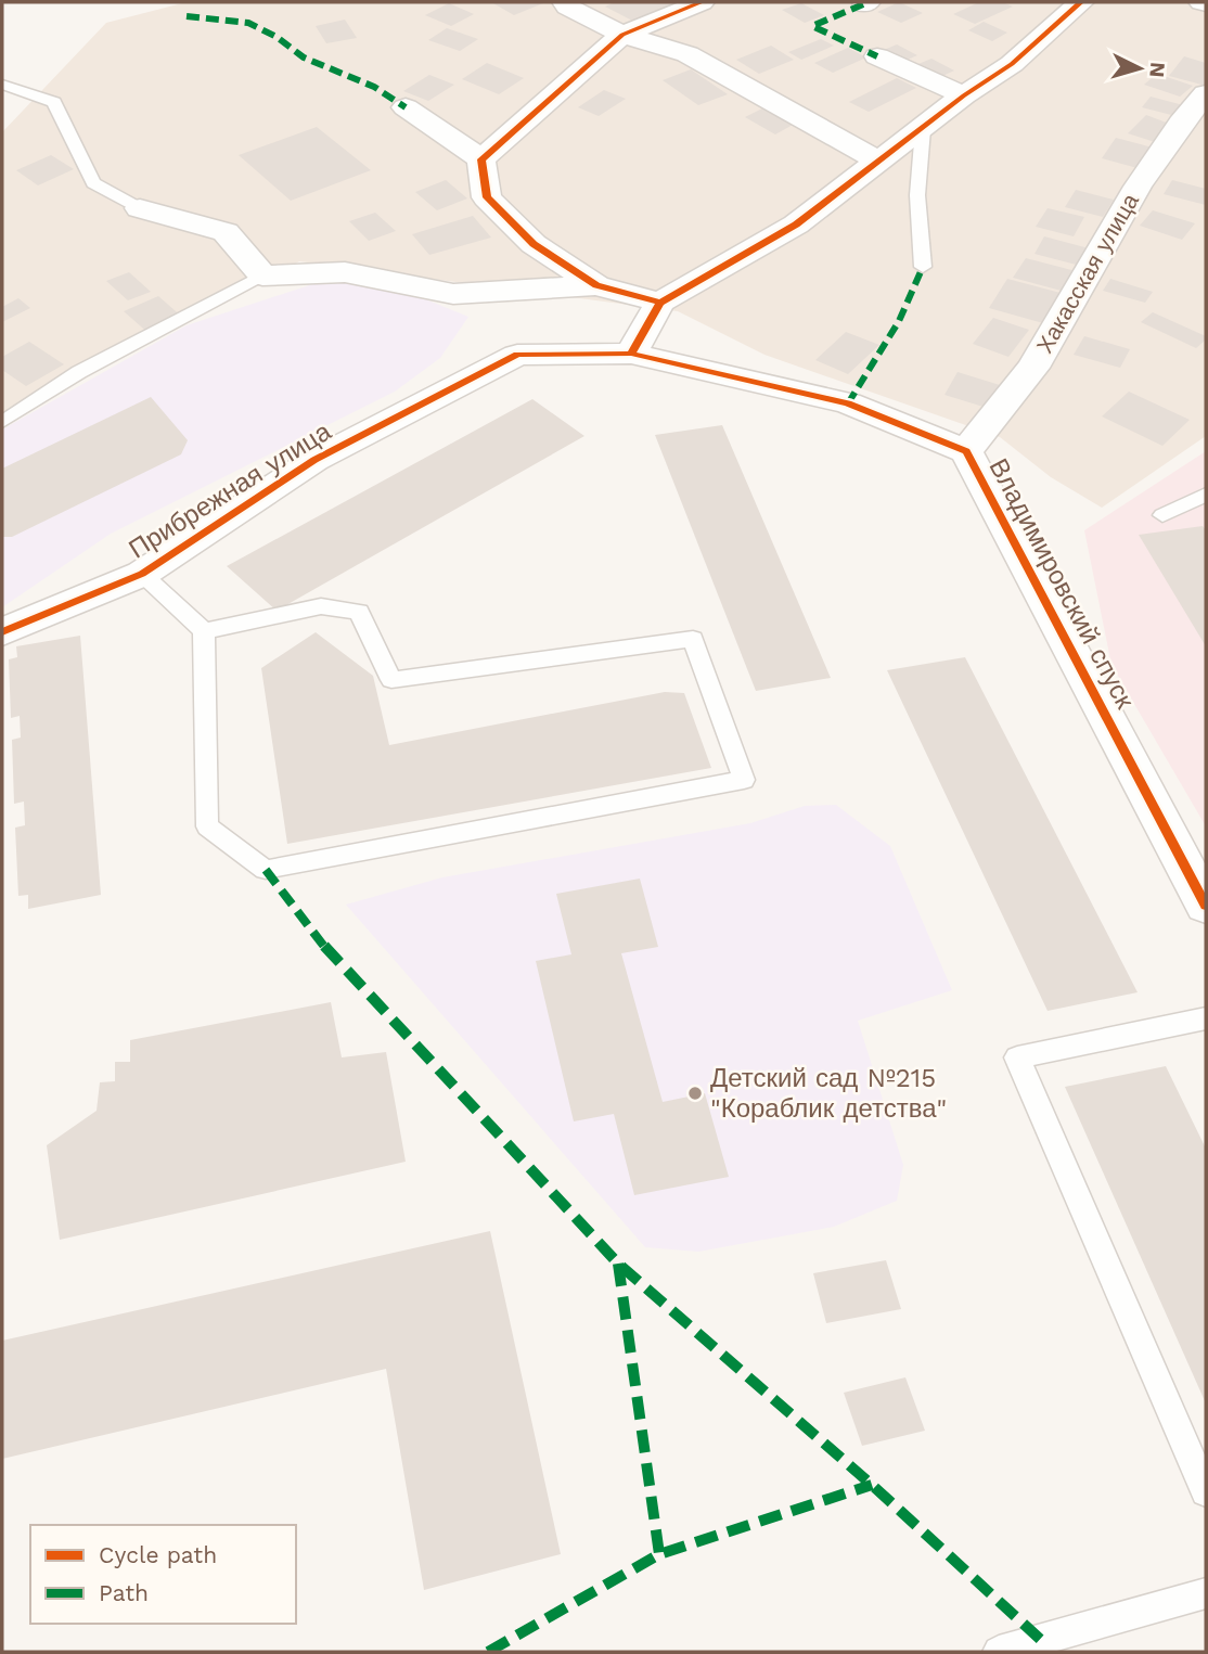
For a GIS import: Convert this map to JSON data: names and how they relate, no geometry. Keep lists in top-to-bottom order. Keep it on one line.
{"streets":{"street":["Хакасская улица","Прибрежная улица","Владимировский спуск"]},"crossings":[["Хакасская улица","Владимировский спуск"],["Прибрежная улица","Владимировский спуск"]],"places":["Детский сад №215 \"Кораблик детства\""],"legend":["Cycle path","Path"],"north":"right"}
